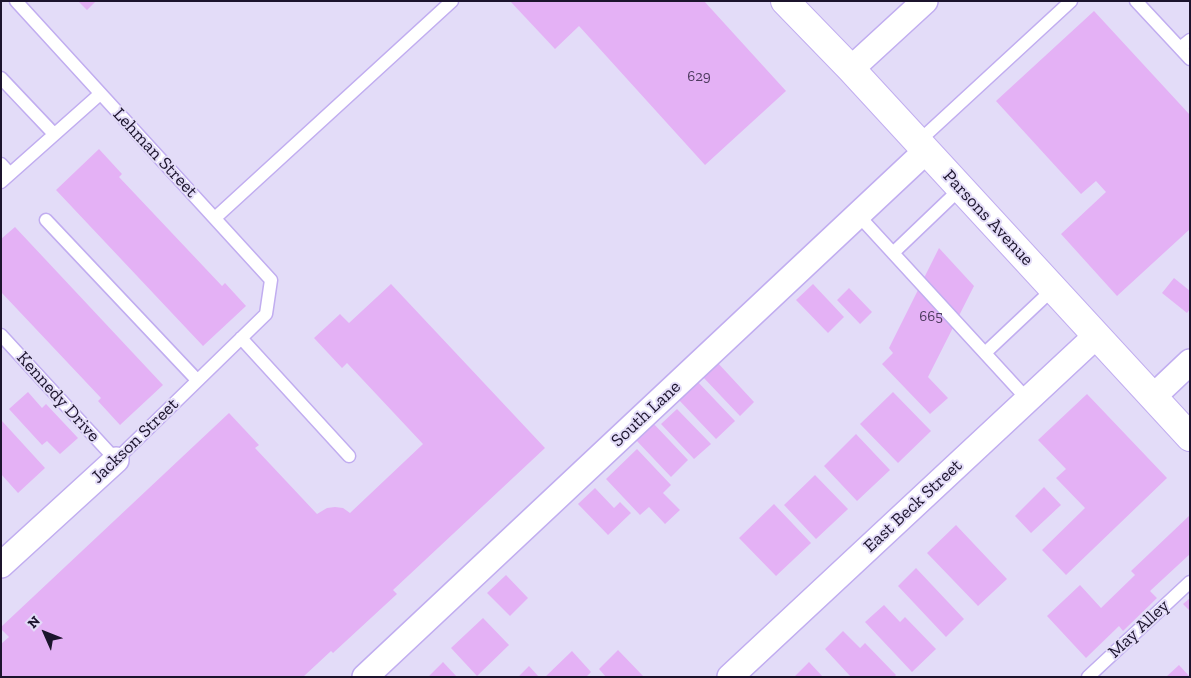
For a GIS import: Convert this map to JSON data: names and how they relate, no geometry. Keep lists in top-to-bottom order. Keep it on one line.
{"streets":{"main road":["Parsons Avenue"],"street":["South Lane","Jackson Street","East Beck Street"],"lane":["Lehman Street","Kennedy Drive","May Alley"]},"crossings":[["Lehman Street","Jackson Street"],["Parsons Avenue","South Lane"],["Parsons Avenue","East Beck Street"],["Kennedy Drive","Jackson Street"]],"house_numbers":["629","665"],"north":"top left"}
